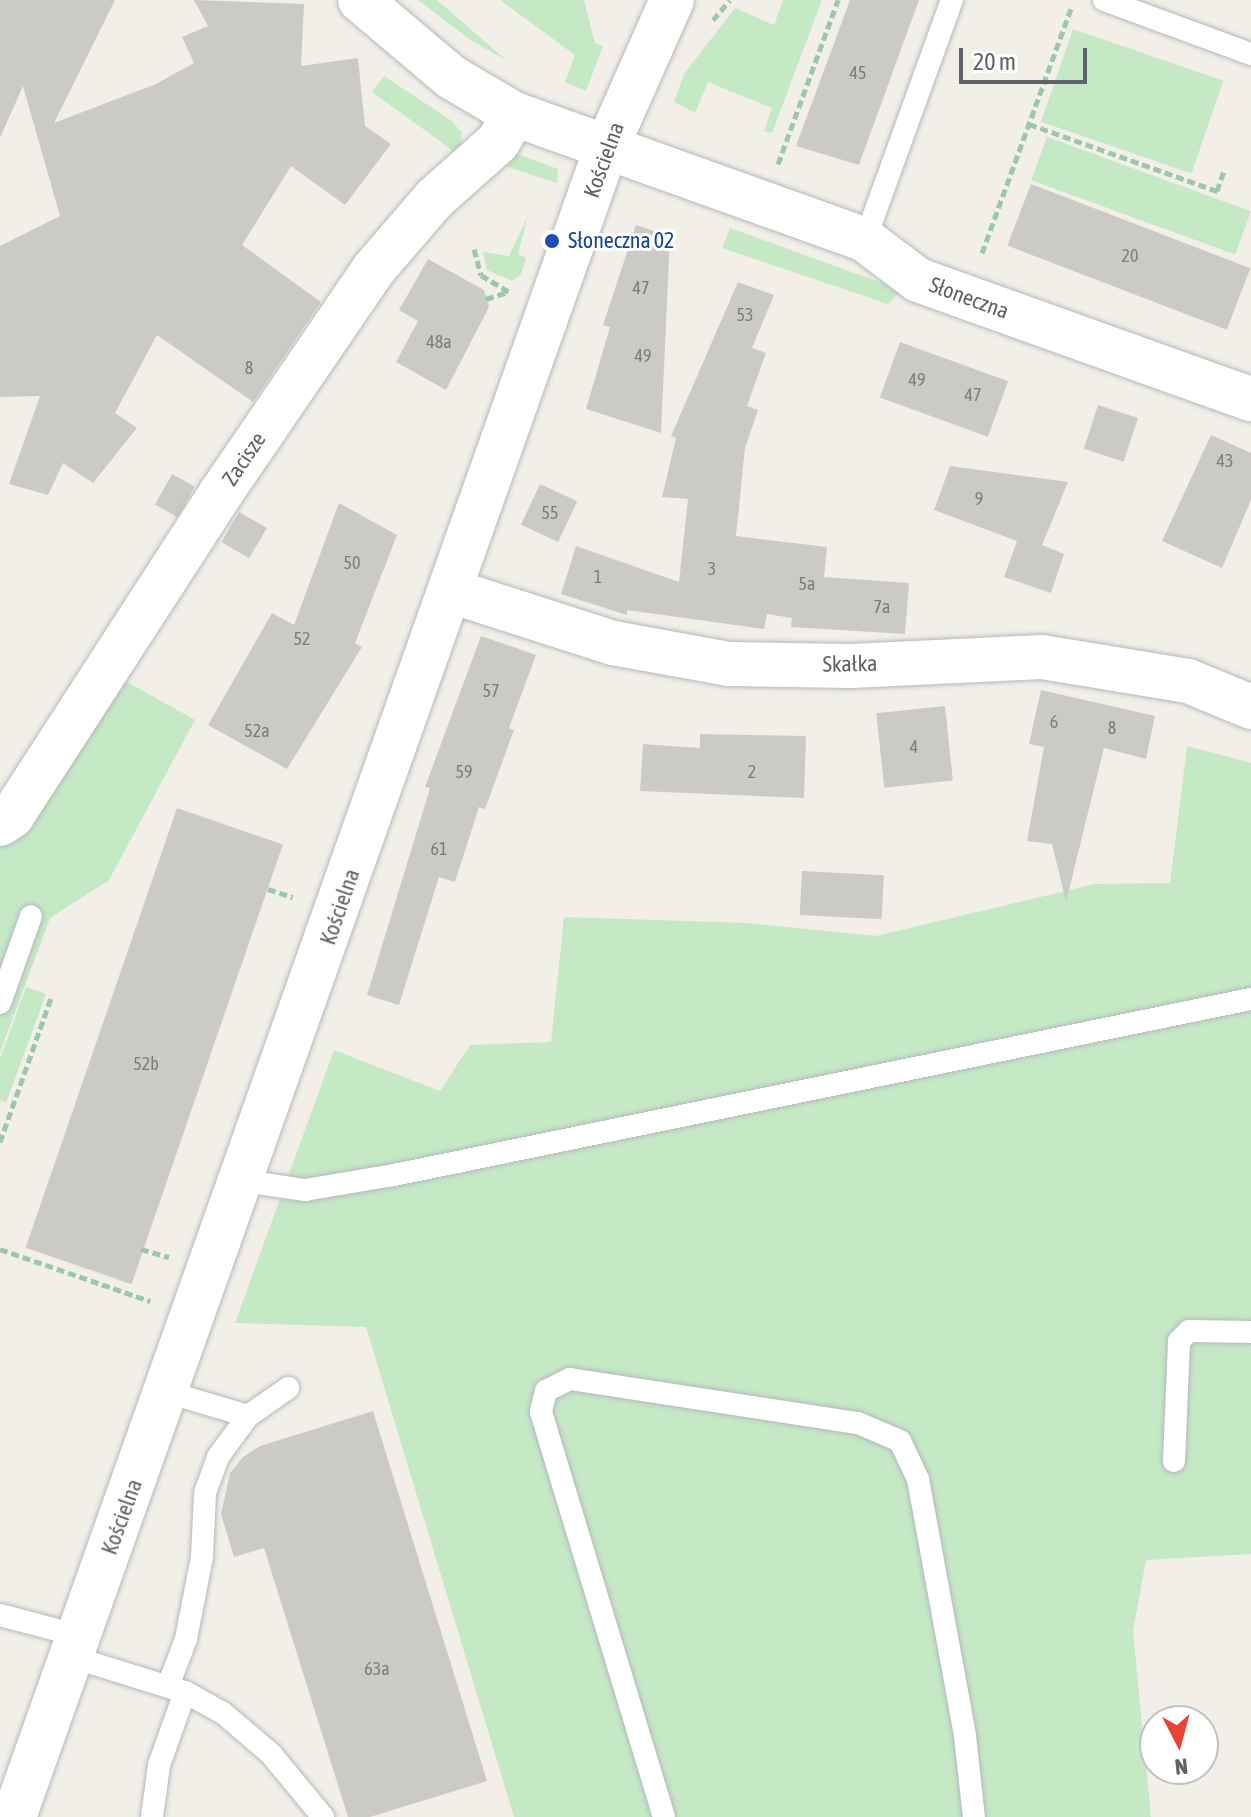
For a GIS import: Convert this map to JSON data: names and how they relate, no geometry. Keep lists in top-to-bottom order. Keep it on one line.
{"streets":{"street":["Kościelna","Słoneczna","Zacisze","Skałka"]},"crossings":[["Kościelna","Słoneczna"],["Kościelna","Skałka"],["Słoneczna","Zacisze"]],"places":["Słoneczna 02"],"house_numbers":["45","20","47","53","48a","49","8","49","47","43","9","55","50","3","1","5a","7a","52","57","6","8","52a","4","59","2","61","52b","63a"],"scale_bar":"20 m","north":"bottom"}
